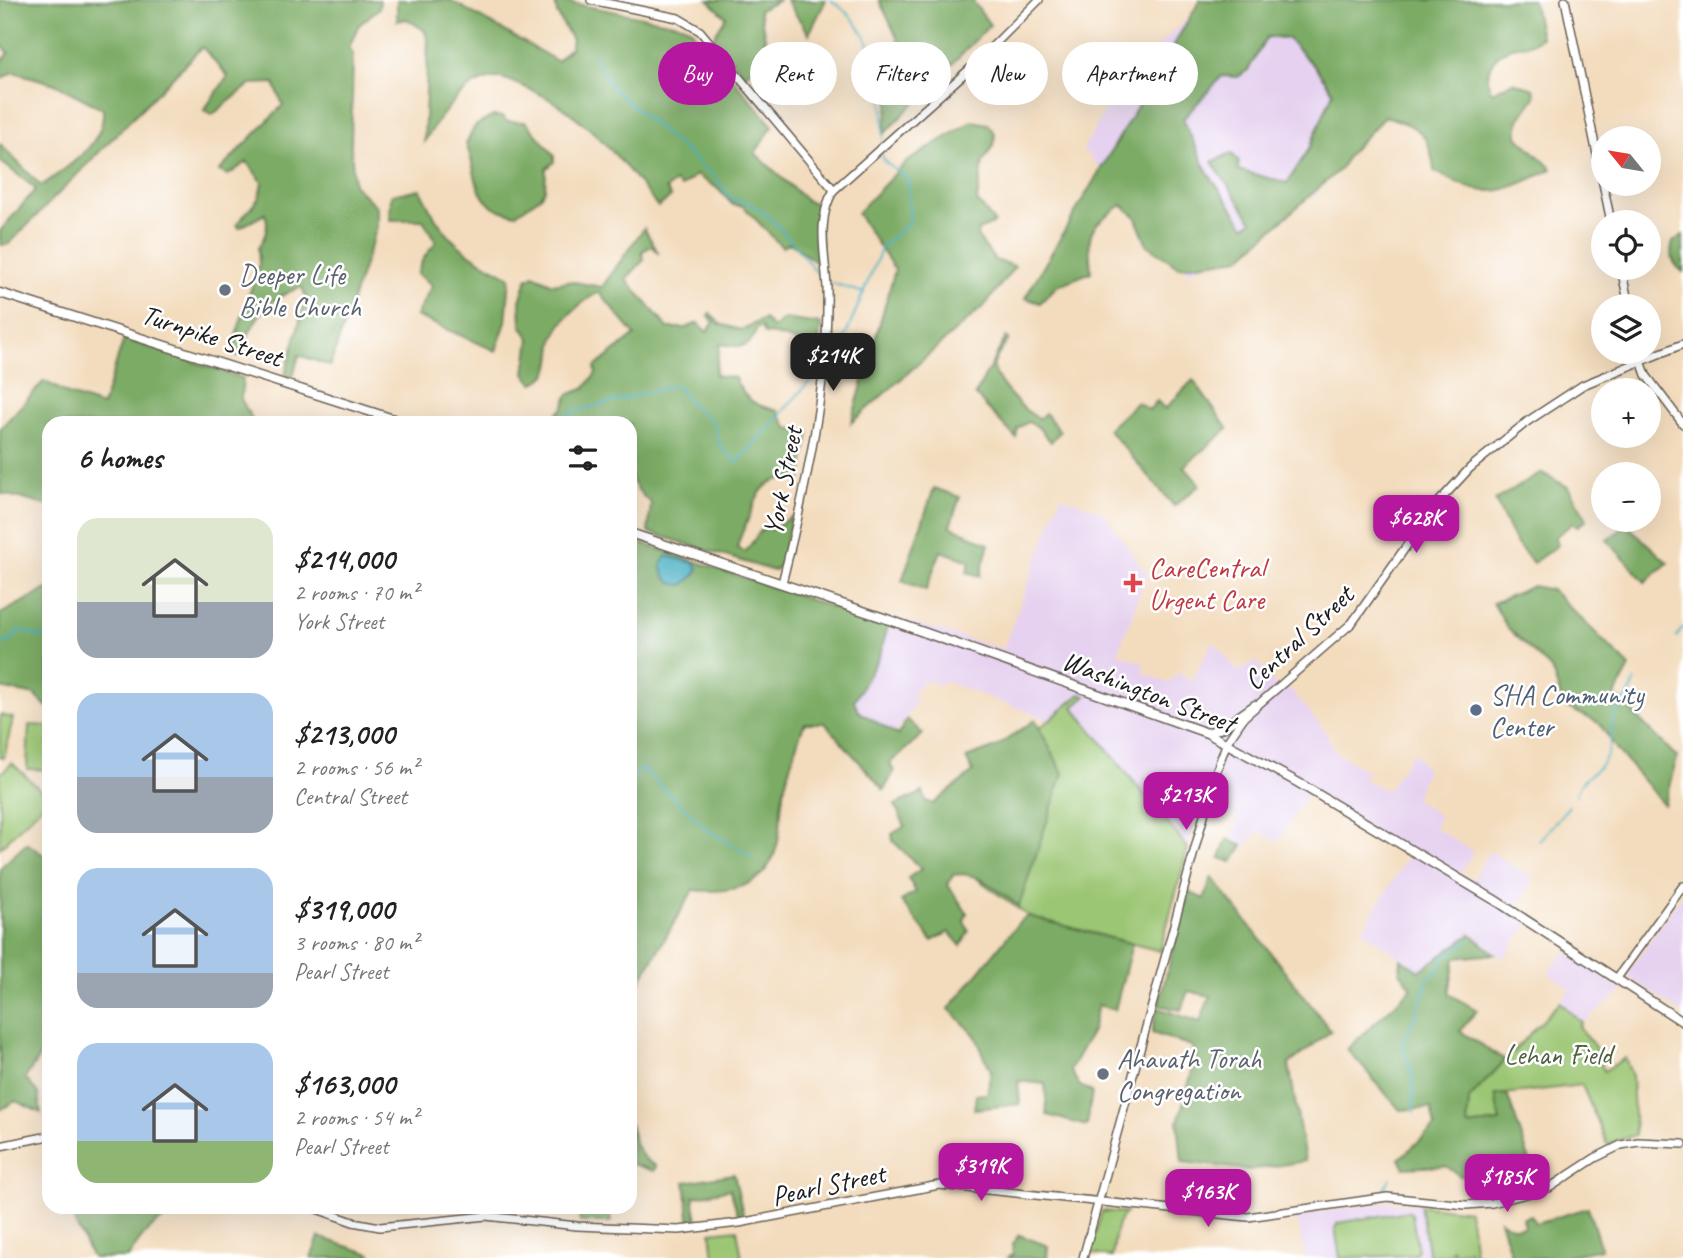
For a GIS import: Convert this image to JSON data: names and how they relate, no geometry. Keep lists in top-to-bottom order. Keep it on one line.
{"streets":{"main road":["Turnpike Street","York Street","Central Street","Washington Street","Pearl Street"]},"crossings":[["York Street","Washington Street"],["Central Street","Washington Street"],["Central Street","Pearl Street"]],"parks":["Lehan Field"],"places":{"other":["Deeper Life Bible Church","SHA Community Center","Ahavath Torah Congregation"],"health":["CareCentral Urgent Care"]},"north":"top left","page":{"chip":["Buy","Rent","Filters","New","Apartment"],"map_buttons":["+","−"],"price":["$214K","$628K","$213K","$319K","$185K","$163K"],"heading":"6 homes","list":[{"name":"$214,000","note":"2 rooms · 70 m² · York Street"},{"name":"$213,000","note":"2 rooms · 56 m² · Central Street"},{"name":"$319,000","note":"3 rooms · 80 m² · Pearl Street"},{"name":"$163,000","note":"2 rooms · 54 m² · Pearl Street"}]}}
